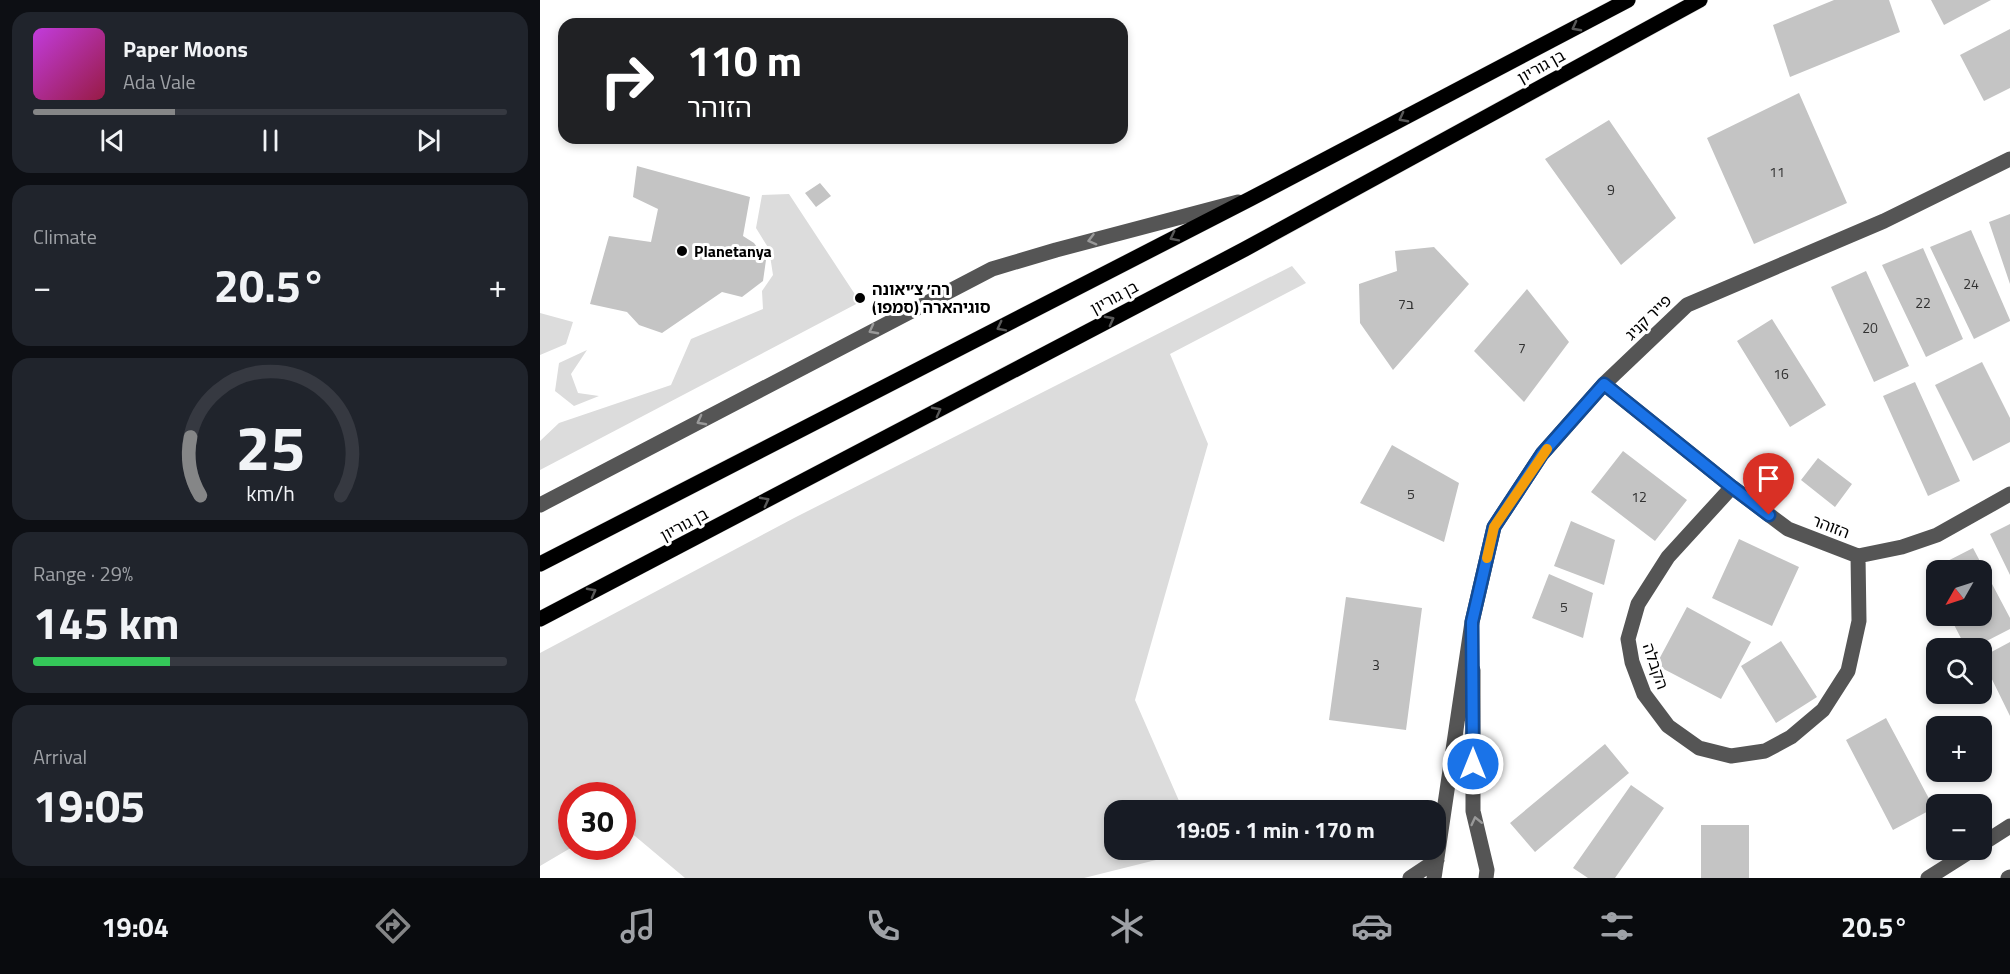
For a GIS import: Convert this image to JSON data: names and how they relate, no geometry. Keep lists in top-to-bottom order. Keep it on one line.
{"streets":{"main road":["בן גוריון"],"street":["פייר קניג","הזוהר","הקבלה"]},"crossings":[["פייר קניג","הזוהר"],["הזוהר","הקבלה"]],"places":["Planetanya","רה׳ צ׳יאונה (סמפו) סוגיהארה"],"house_numbers":["11","9","24","22","7ב","20","7","16","5","12","5","3"],"north":"bottom left","page":{"turn":["110 m","הזוהר"],"song":["Paper Moons","Ada Vale"],"tile":["Climate",["Range · 29%","145 km"],["Arrival","19:05"]],"heat":["−","20.5°","+"],"map_buttons":["+","−"],"limit":"30","trip":"19:05 · 1 min · 170 m","tabs":["19:04","20.5°"],"gauge":["25","km/h"]}}
